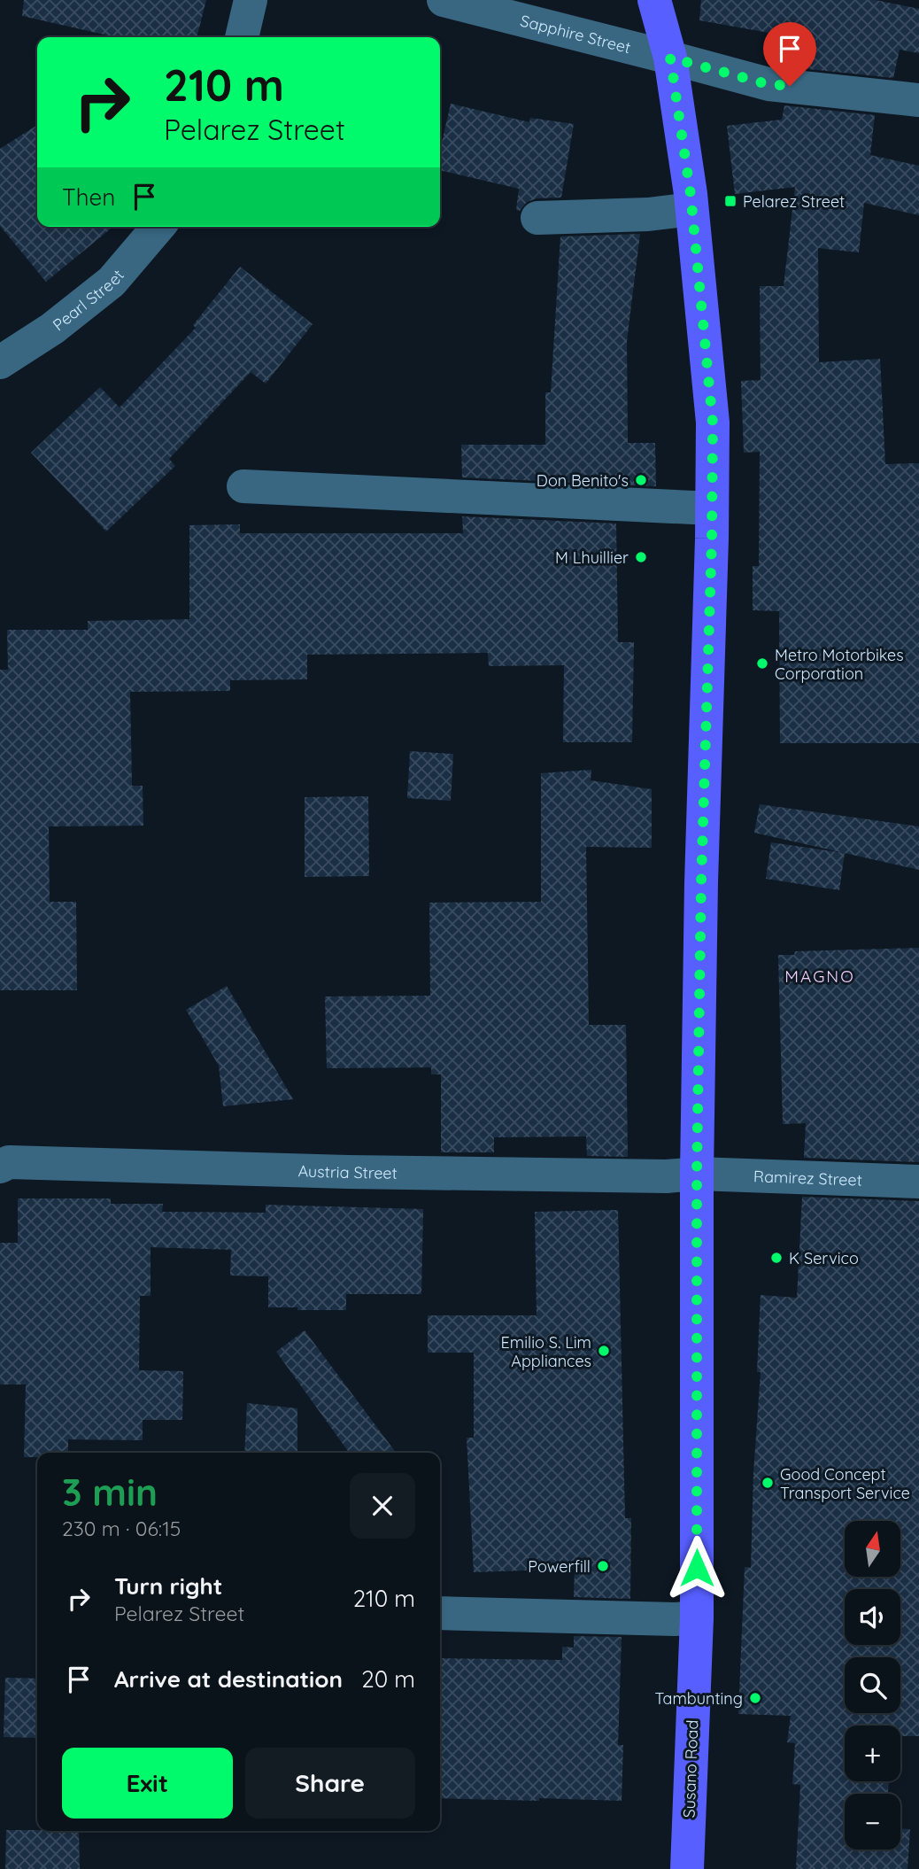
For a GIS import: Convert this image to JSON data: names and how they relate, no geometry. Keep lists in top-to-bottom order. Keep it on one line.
{"streets":{"main road":["Susano Road"],"street":["Sapphire Street","Pearl Street","Austria Street","Ramirez Street"]},"crossings":[["Sapphire Street","Susano Road"],["Austria Street","Ramirez Street"],["Austria Street","Susano Road"],["Ramirez Street","Susano Road"]],"districts":["MAGNO"],"places":{"transit":["Pelarez Street"],"other":["Don Benito's","M Lhuillier","Metro Motorbikes Corporation","K Servico","Emilio S. Lim Appliances","Good Concept Transport Service","Powerfill","Tambunting"]},"north":"top","page":{"turn":["210 m","Pelarez Street"],"then":"Then","heading":["3 min","230 m · 06:15"],"map_buttons":["+","−"],"list":[{"name":"Turn right","note":"Pelarez Street","value":"210 m"},{"name":"Arrive at destination","value":"20 m"}],"buttons":["Exit","Share"]}}
